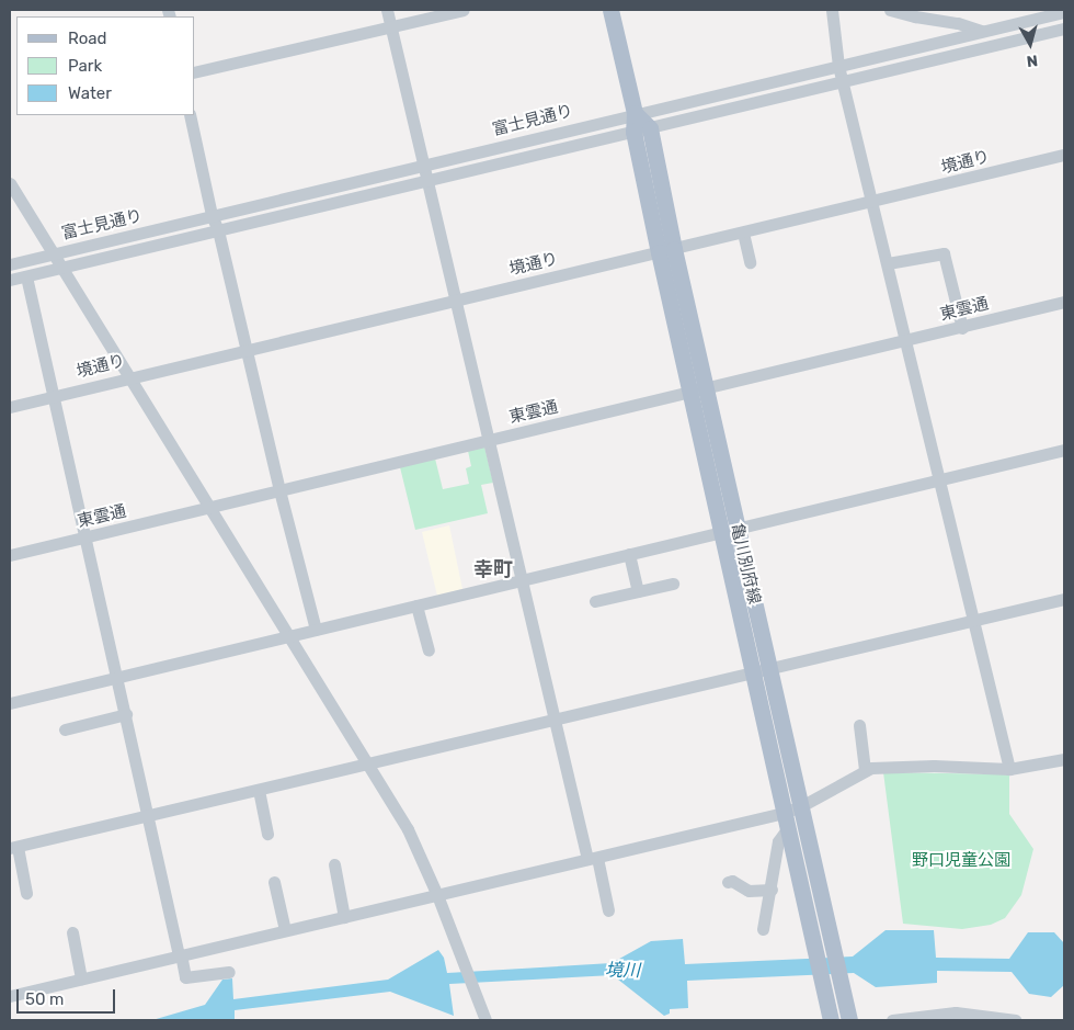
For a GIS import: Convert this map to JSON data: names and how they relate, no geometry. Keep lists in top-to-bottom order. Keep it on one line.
{"streets":{"main road":["亀川別府線"],"street":["富士見通り","境通り","東雲通"]},"crossings":[["富士見通り","亀川別府線"],["境通り","亀川別府線"],["東雲通","亀川別府線"]],"districts":["幸町"],"water":["境川"],"parks":["野口児童公園"],"legend":["Road","Park","Water"],"scale_bar":"50 m","north":"bottom"}
